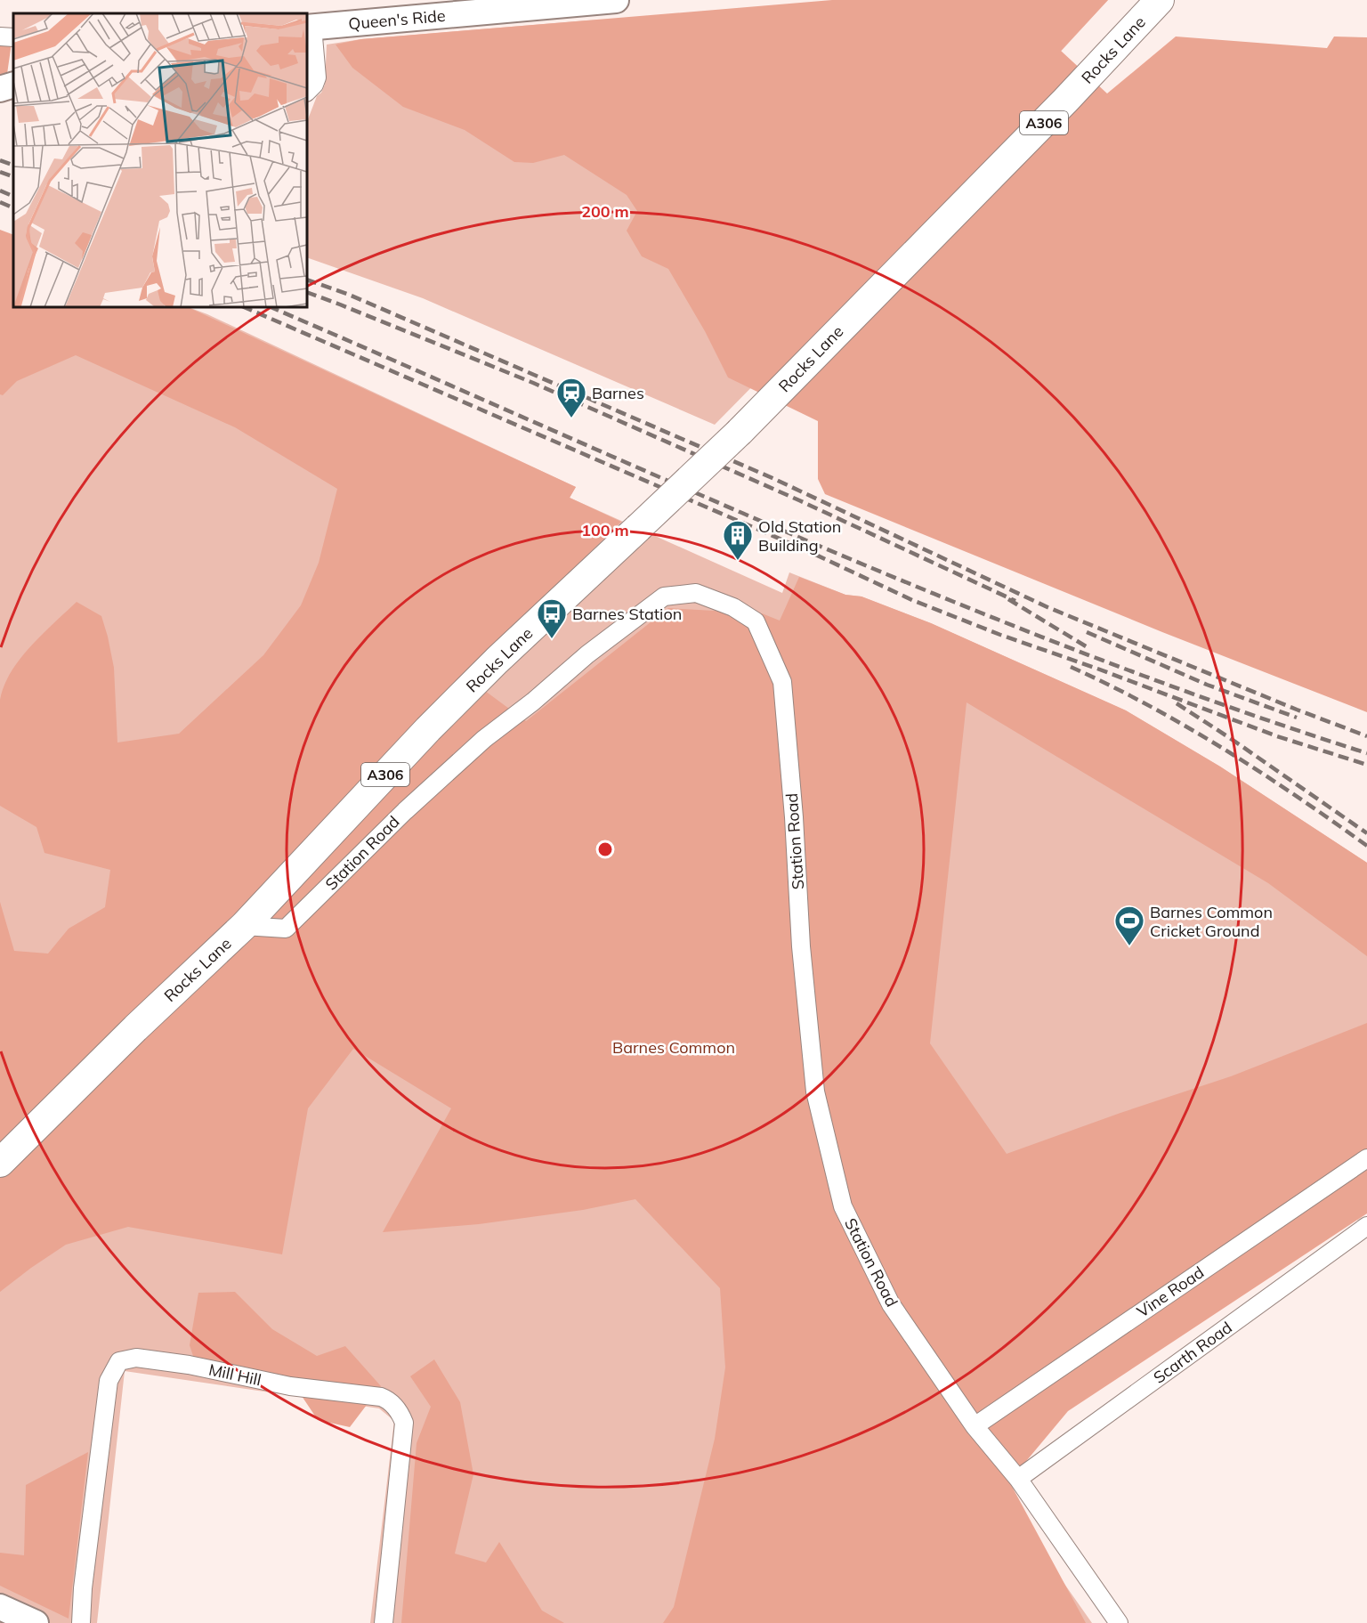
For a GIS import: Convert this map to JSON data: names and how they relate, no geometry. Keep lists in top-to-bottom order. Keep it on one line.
{"streets":{"main road":["Queen's Ride","Rocks Lane","A306"],"street":["Station Road","Vine Road","Scarth Road","Mill Hill"]},"crossings":[["Rocks Lane","Station Road"],["Station Road","Vine Road"],["Station Road","Scarth Road"]],"parks":["Barnes Common"],"places":{"station":["Barnes"],"building":["Old Station Building"],"bus stop":["Barnes Station"],"sports":["Barnes Common Cricket Ground"]},"rings":["200 m","100 m"]}
